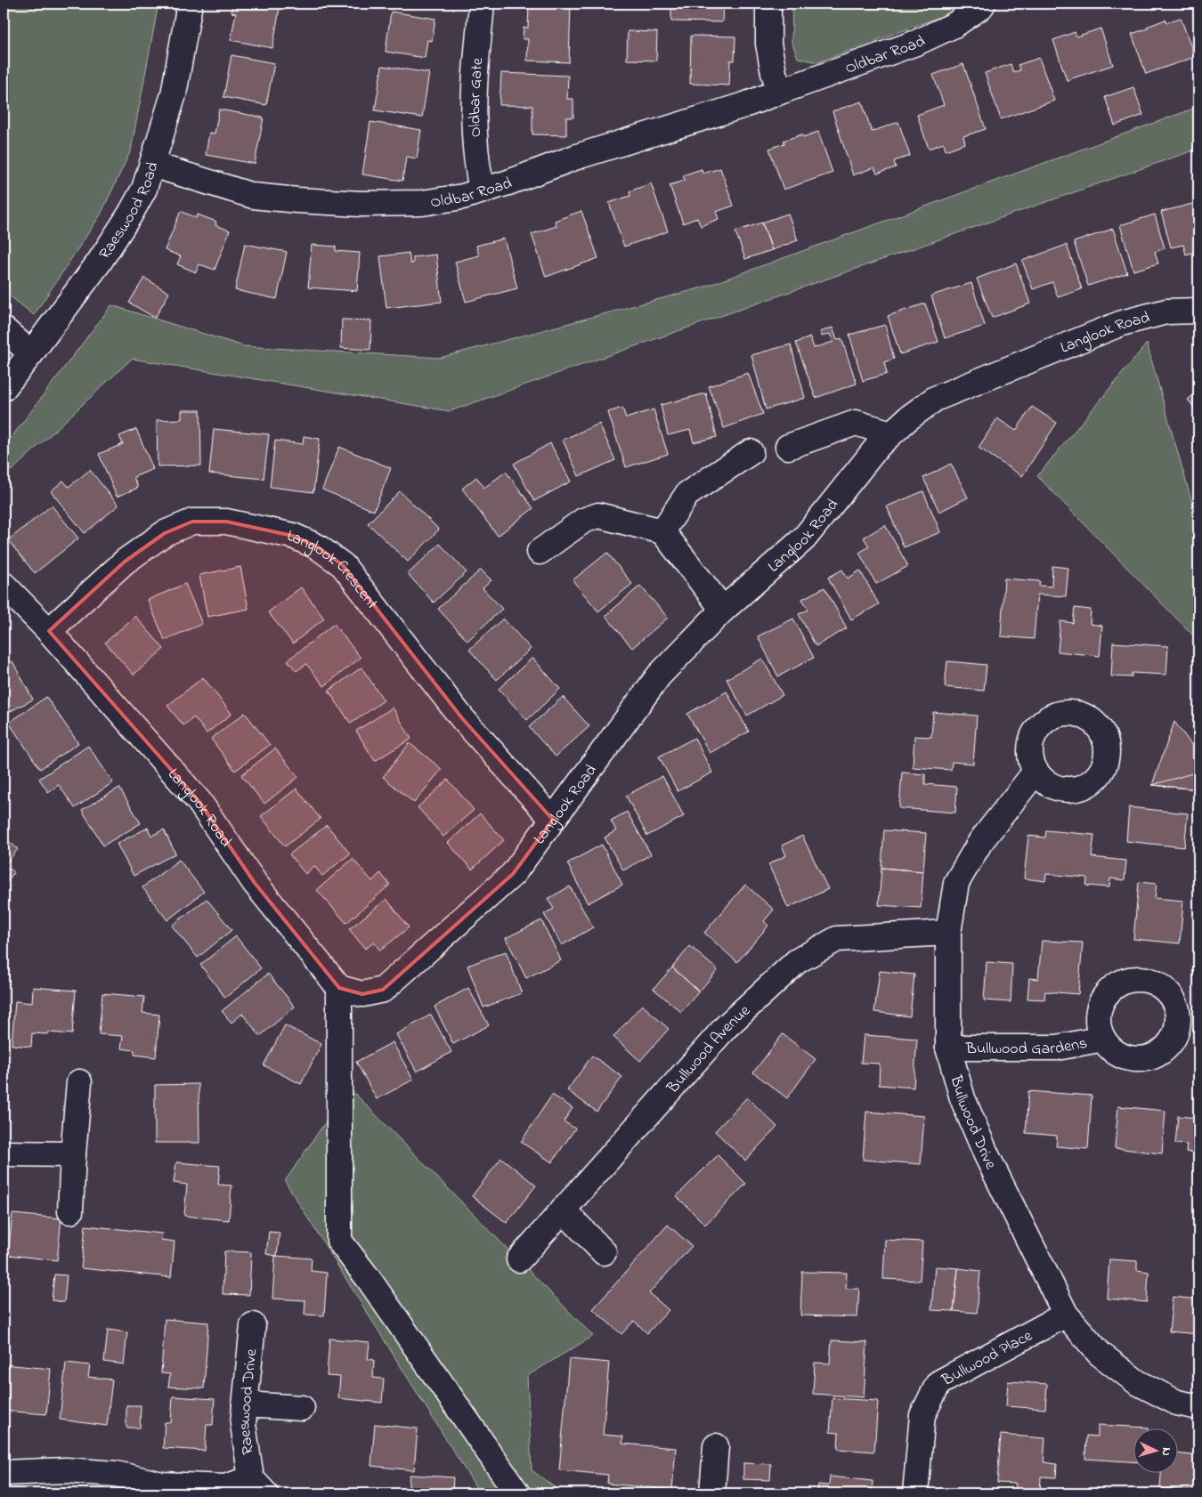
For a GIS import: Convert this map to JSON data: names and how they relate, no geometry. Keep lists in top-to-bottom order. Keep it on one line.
{"streets":{"street":["Oldbar Road","Oldbar Gate","Raeswood Road","Langlook Road","Langlook Crescent","Bullwood Gardens","Bullwood Avenue","Bullwood Drive","Bullwood Place","Raeswood Drive"]},"crossings":[["Oldbar Road","Oldbar Gate"],["Oldbar Road","Raeswood Road"],["Langlook Road","Langlook Crescent"],["Bullwood Gardens","Bullwood Drive"],["Bullwood Avenue","Bullwood Drive"],["Bullwood Drive","Bullwood Place"]],"north":"right"}
